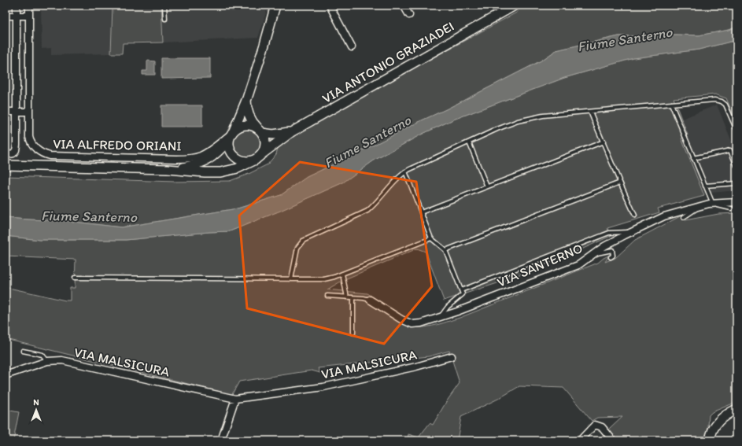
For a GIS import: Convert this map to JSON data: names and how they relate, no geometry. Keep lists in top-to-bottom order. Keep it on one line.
{"streets":{"street":["VIA ANTONIO GRAZIADEI","VIA ALFREDO ORIANI","VIA SANTERNO","VIA MALSICURA"]},"crossings":[["VIA ANTONIO GRAZIADEI","VIA ALFREDO ORIANI"]],"water":["Fiume Santerno"],"north":"top"}
